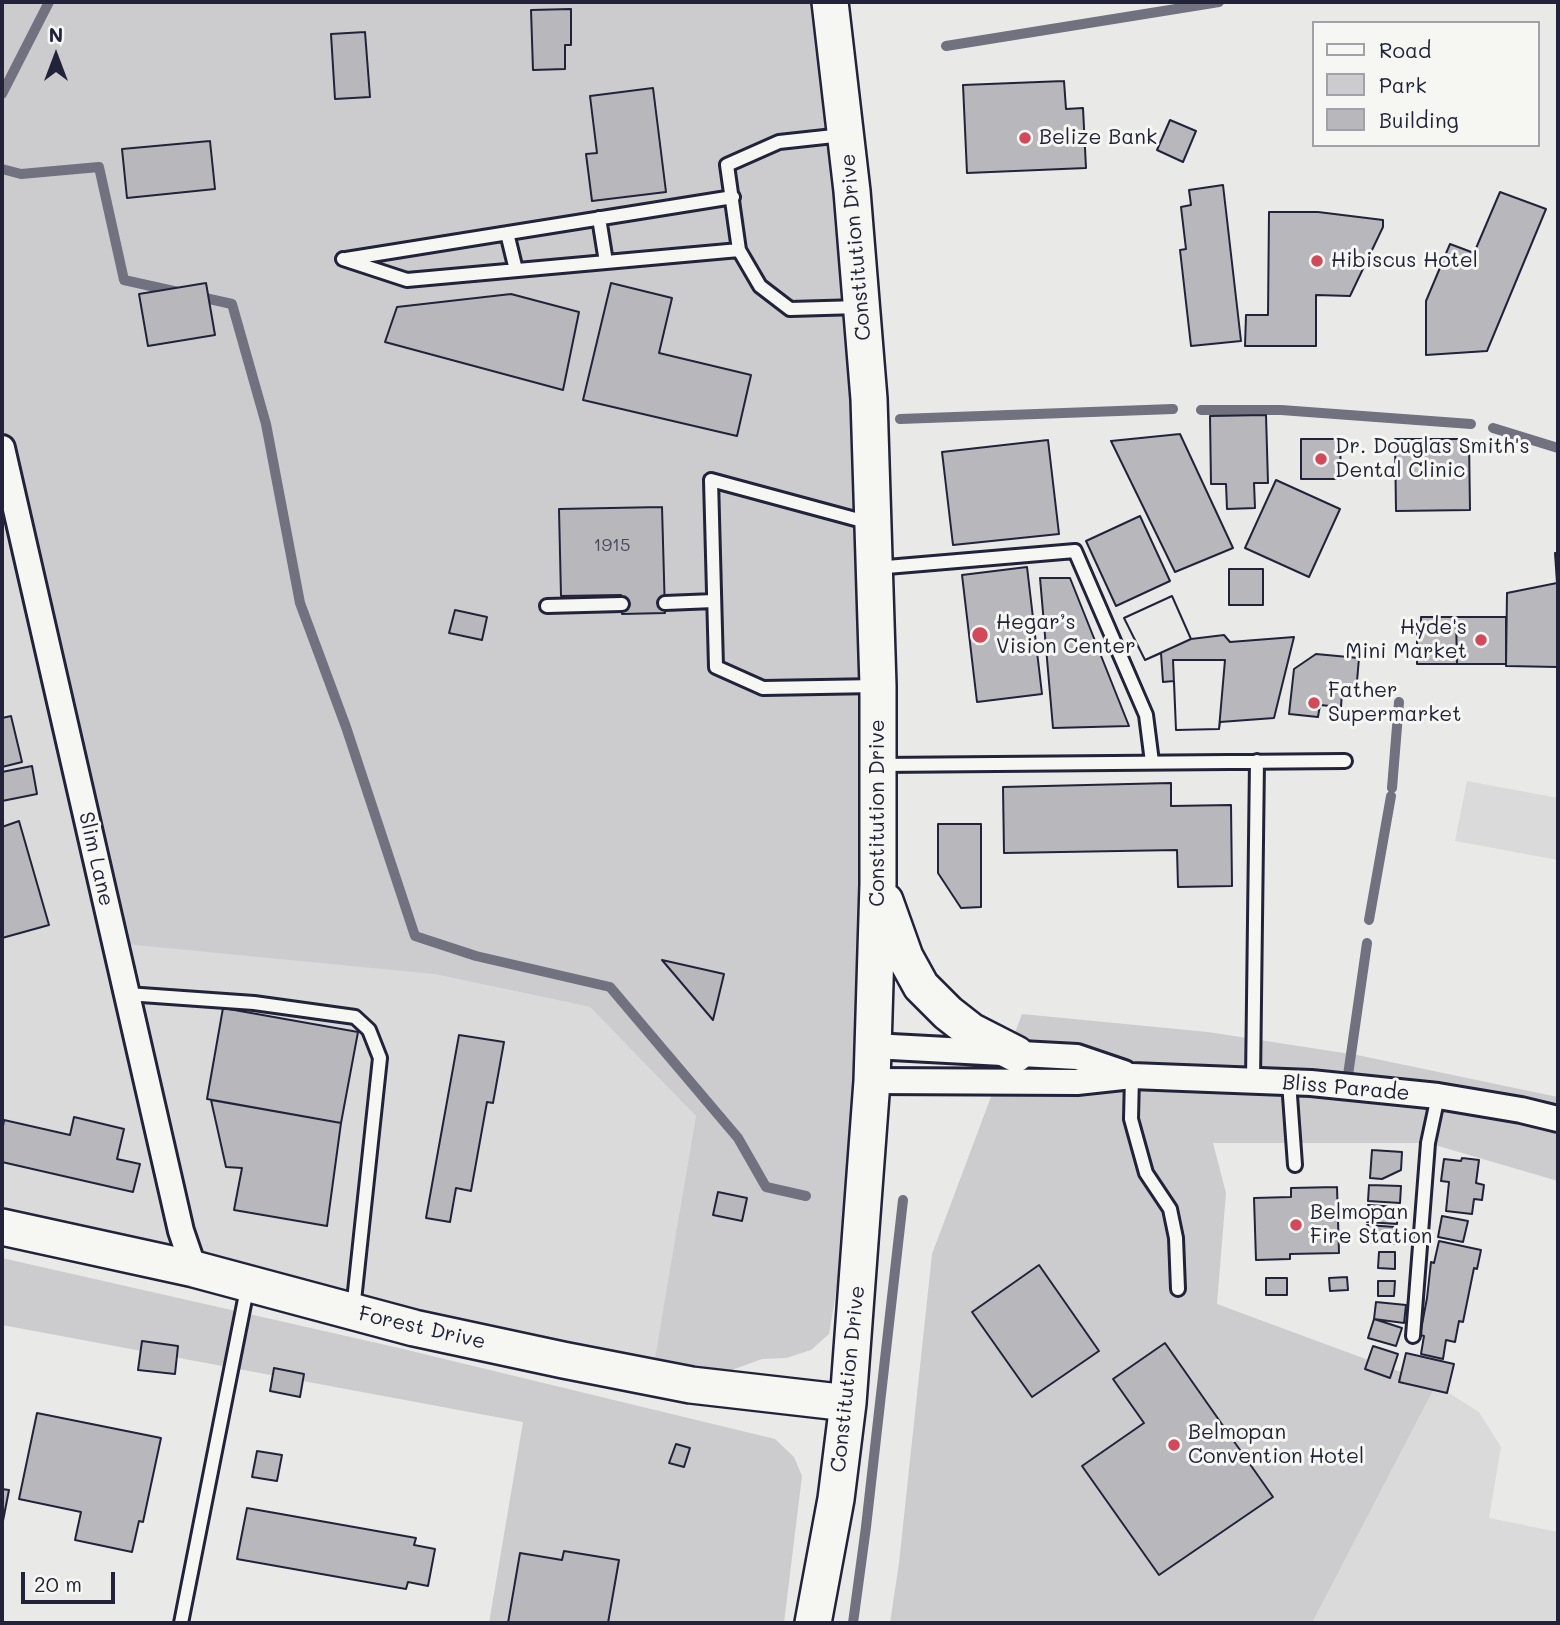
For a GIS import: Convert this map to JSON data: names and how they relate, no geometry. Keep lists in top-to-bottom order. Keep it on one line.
{"streets":{"main road":["Constitution Drive","Forest Drive"],"street":["Slim Lane","Bliss Parade"]},"crossings":[["Constitution Drive","Bliss Parade"],["Constitution Drive","Forest Drive"],["Slim Lane","Forest Drive"]],"places":["Belize Bank","Hibiscus Hotel","Dr. Douglas Smith's Dental Clinic","Hegar’s Vision Center","Hyde's Mini Market","Father Supermarket","Belmopan Fire Station","Belmopan Convention Hotel"],"house_numbers":["1915"],"legend":["Road","Park","Building"],"scale_bar":"20 m","north":"top"}
